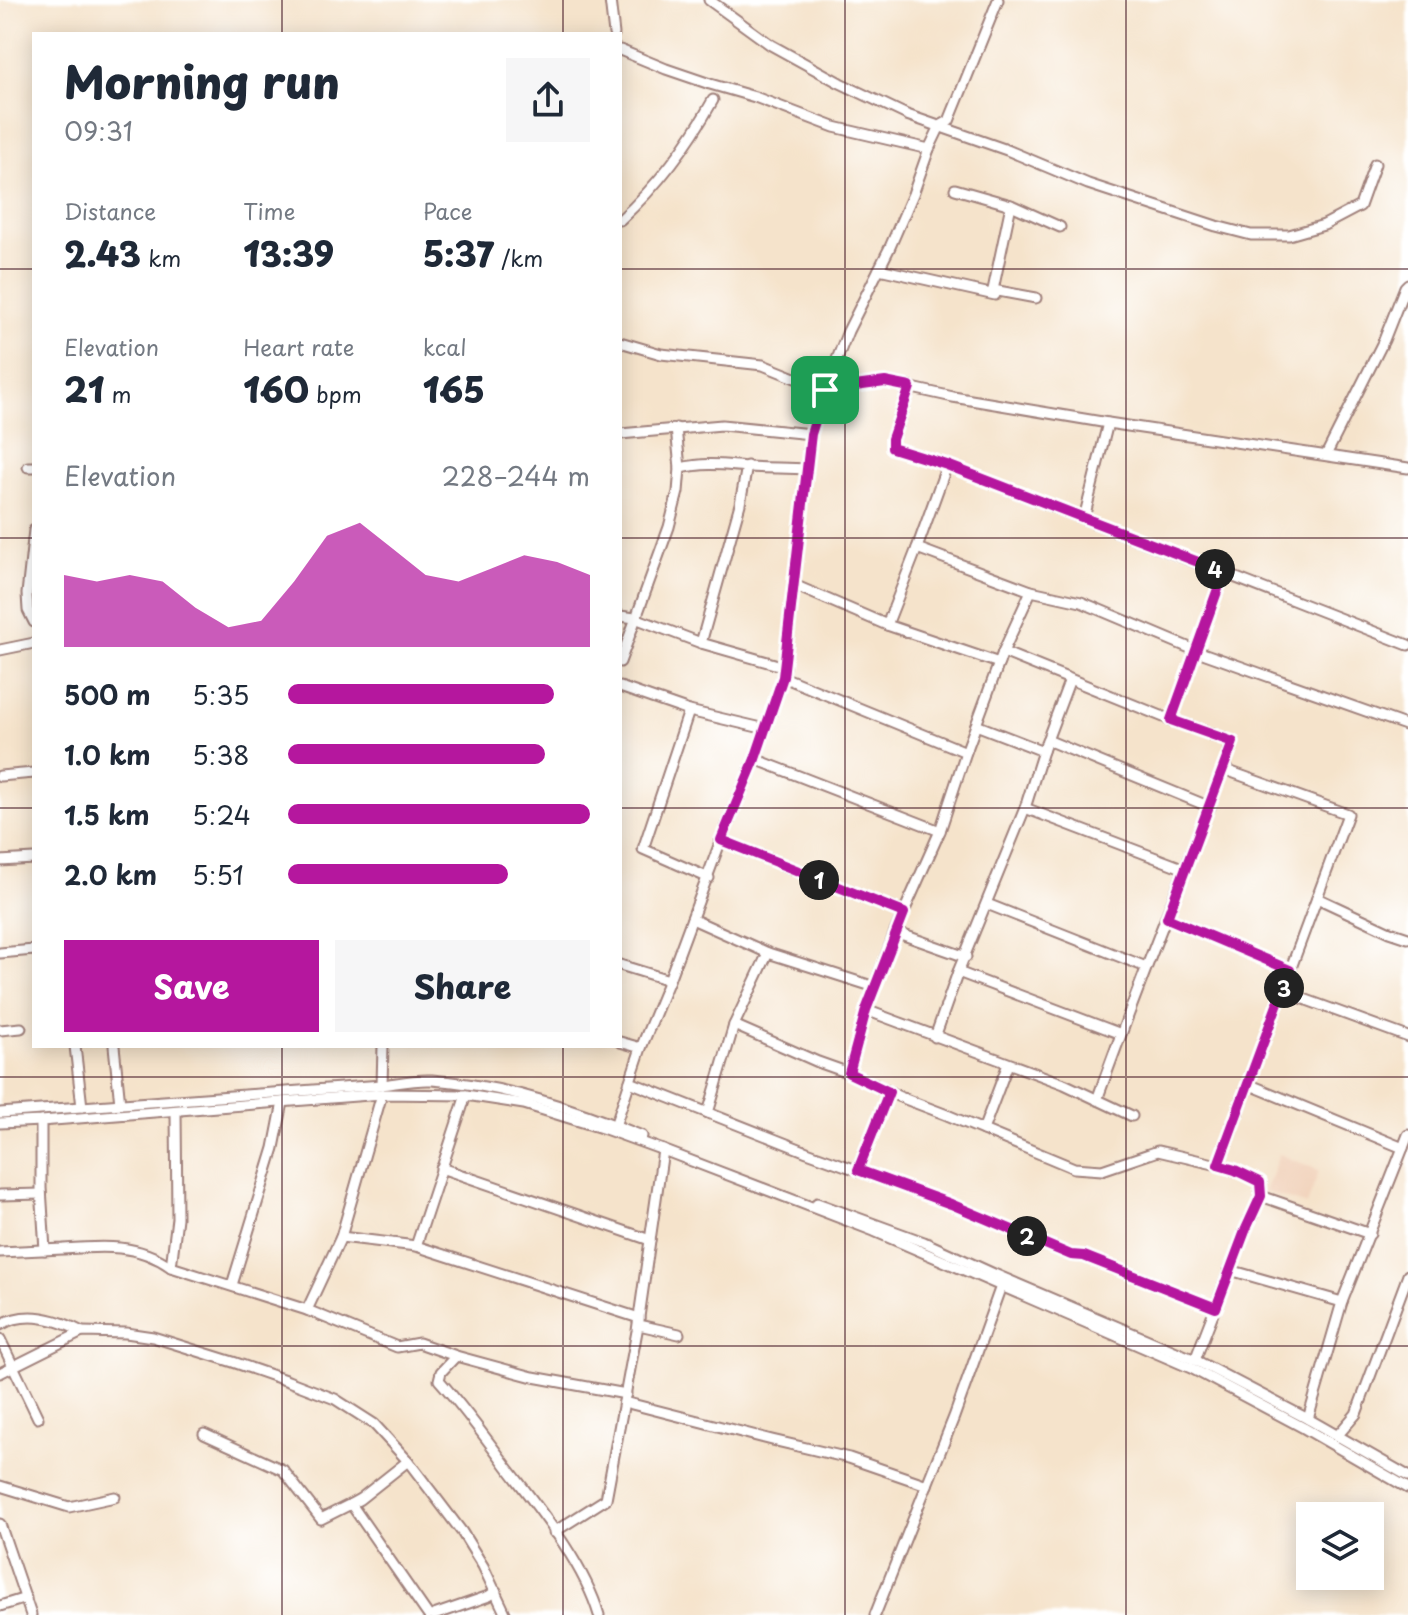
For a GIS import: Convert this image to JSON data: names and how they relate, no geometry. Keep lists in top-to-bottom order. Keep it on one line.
{"page":{"heading":["Morning run","09:31"],"stats":[["Distance","2.43 km"],["Time","13:39"],["Pace","5:37 /km"],["Elevation","21 m"],["Heart rate","160 bpm"],["kcal","165"]],"chart":["Elevation","228–244 m"],"pins":["4","1","3","2"],"list":[{"name":"500 m","note":"5:35"},{"name":"1.0 km","note":"5:38"},{"name":"1.5 km","note":"5:24"},{"name":"2.0 km","note":"5:51"}],"buttons":["Save","Share"]}}
